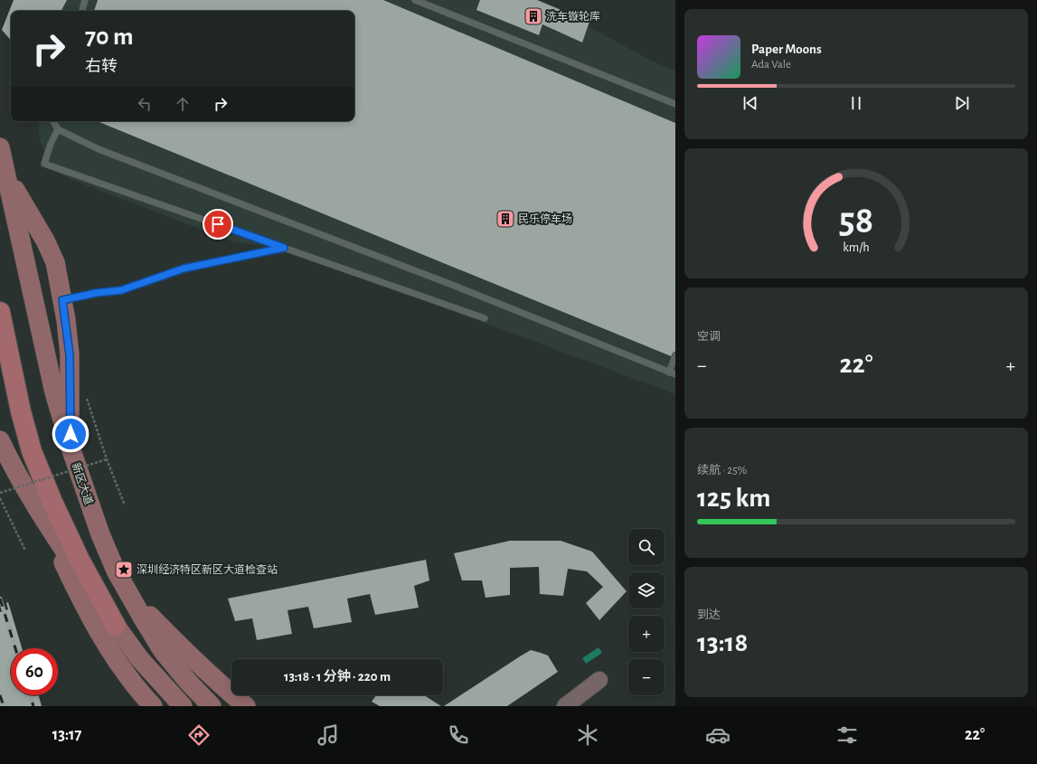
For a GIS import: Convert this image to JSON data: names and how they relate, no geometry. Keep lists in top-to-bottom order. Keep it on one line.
{"streets":{"main road":["新区大道"]},"places":{"building":["洗车镟轮库","民乐停车场"],"place":["深圳经济特区新区大道检查站"]},"page":{"turn":["70 m","右转"],"song":["Paper Moons","Ada Vale"],"tile":["空调",["续航 · 25%","125 km"],["到达","13:18"]],"heat":["−","22°","+"],"map_buttons":["+","−"],"limit":"60","trip":"13:18 · 1 分钟 · 220 m","tabs":["13:17","22°"],"gauge":["58","km/h"]}}
